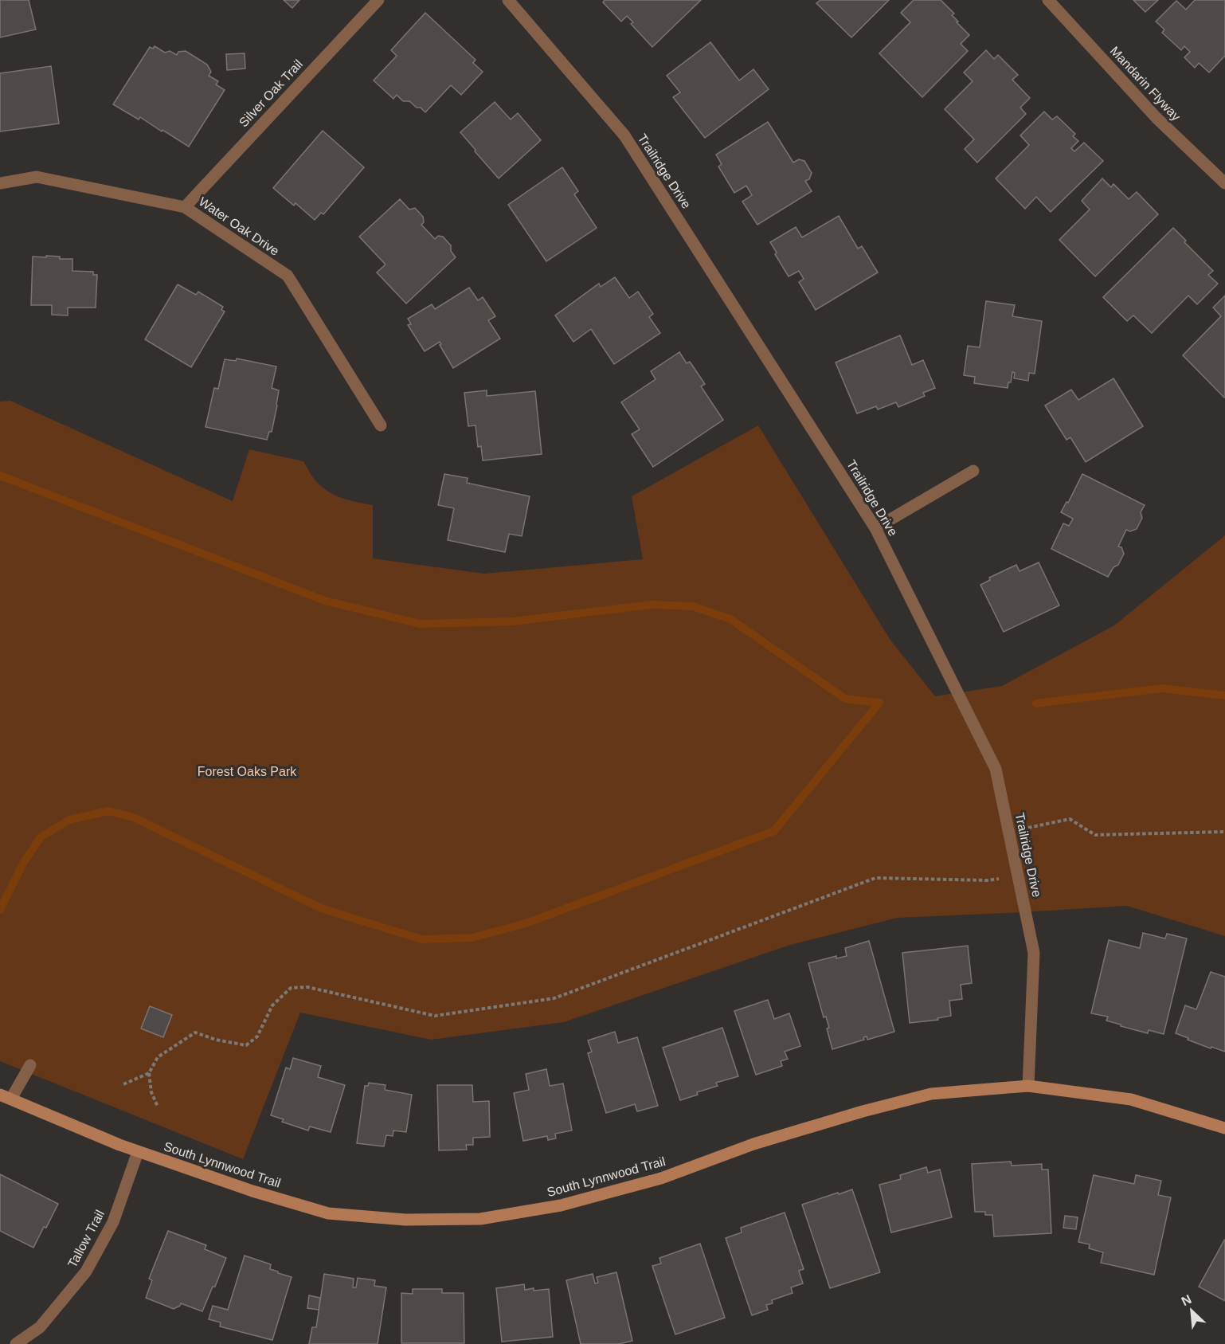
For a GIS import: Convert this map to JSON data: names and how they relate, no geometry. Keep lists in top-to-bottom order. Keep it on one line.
{"streets":{"street":["Mandarin Flyway","Silver Oak Trail","Trailridge Drive","Water Oak Drive","South Lynnwood Trail","Tallow Trail"]},"crossings":[["Silver Oak Trail","Water Oak Drive"],["Trailridge Drive","South Lynnwood Trail"],["South Lynnwood Trail","Tallow Trail"]],"parks":["Forest Oaks Park"],"north":"top left"}
